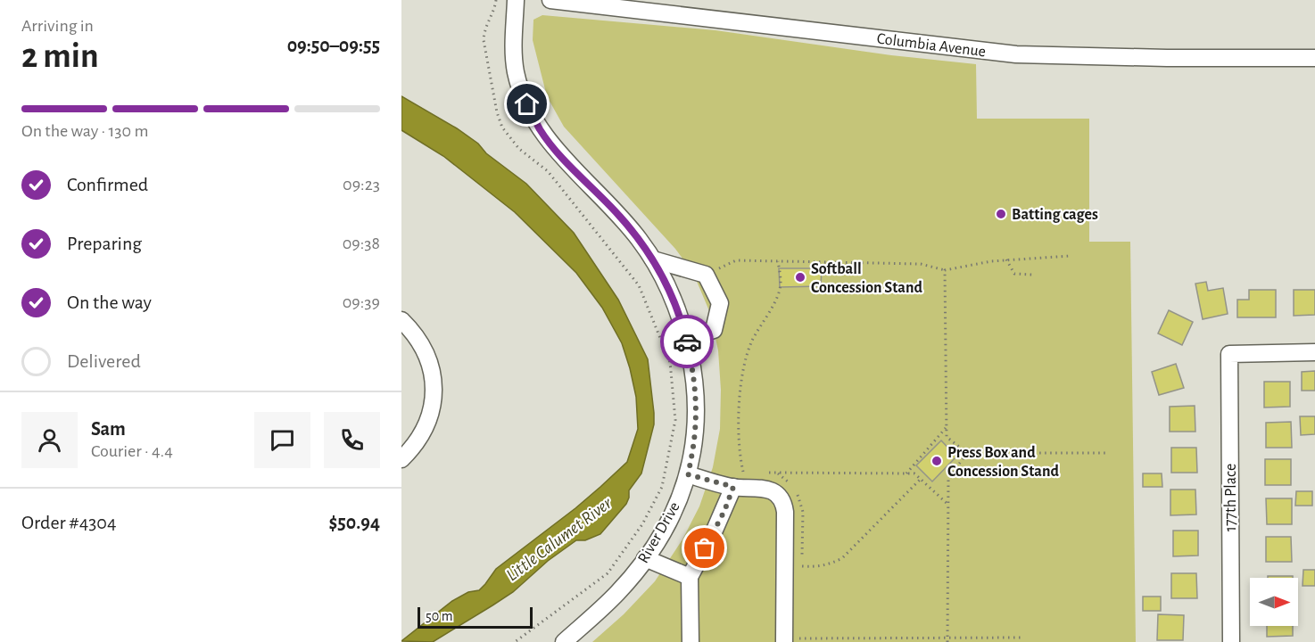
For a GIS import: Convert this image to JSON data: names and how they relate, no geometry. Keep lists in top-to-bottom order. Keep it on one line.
{"streets":{"street":["Columbia Avenue","177th Place","River Drive"]},"water":["Little Calumet River"],"places":["Batting cages","Softball Concession Stand","Press Box and Concession Stand"],"scale_bar":"50 m","north":"right","page":{"heading":["2 min","Arriving in","09:50–09:55"],"panel":["Sam","Courier · 4.4","Order #4304","$50.94"],"bar":"On the way · 130 m","list":[["Confirmed","09:23"],["Preparing","09:38"],["On the way","09:39"],"Delivered"],"scale":"50 m"}}
